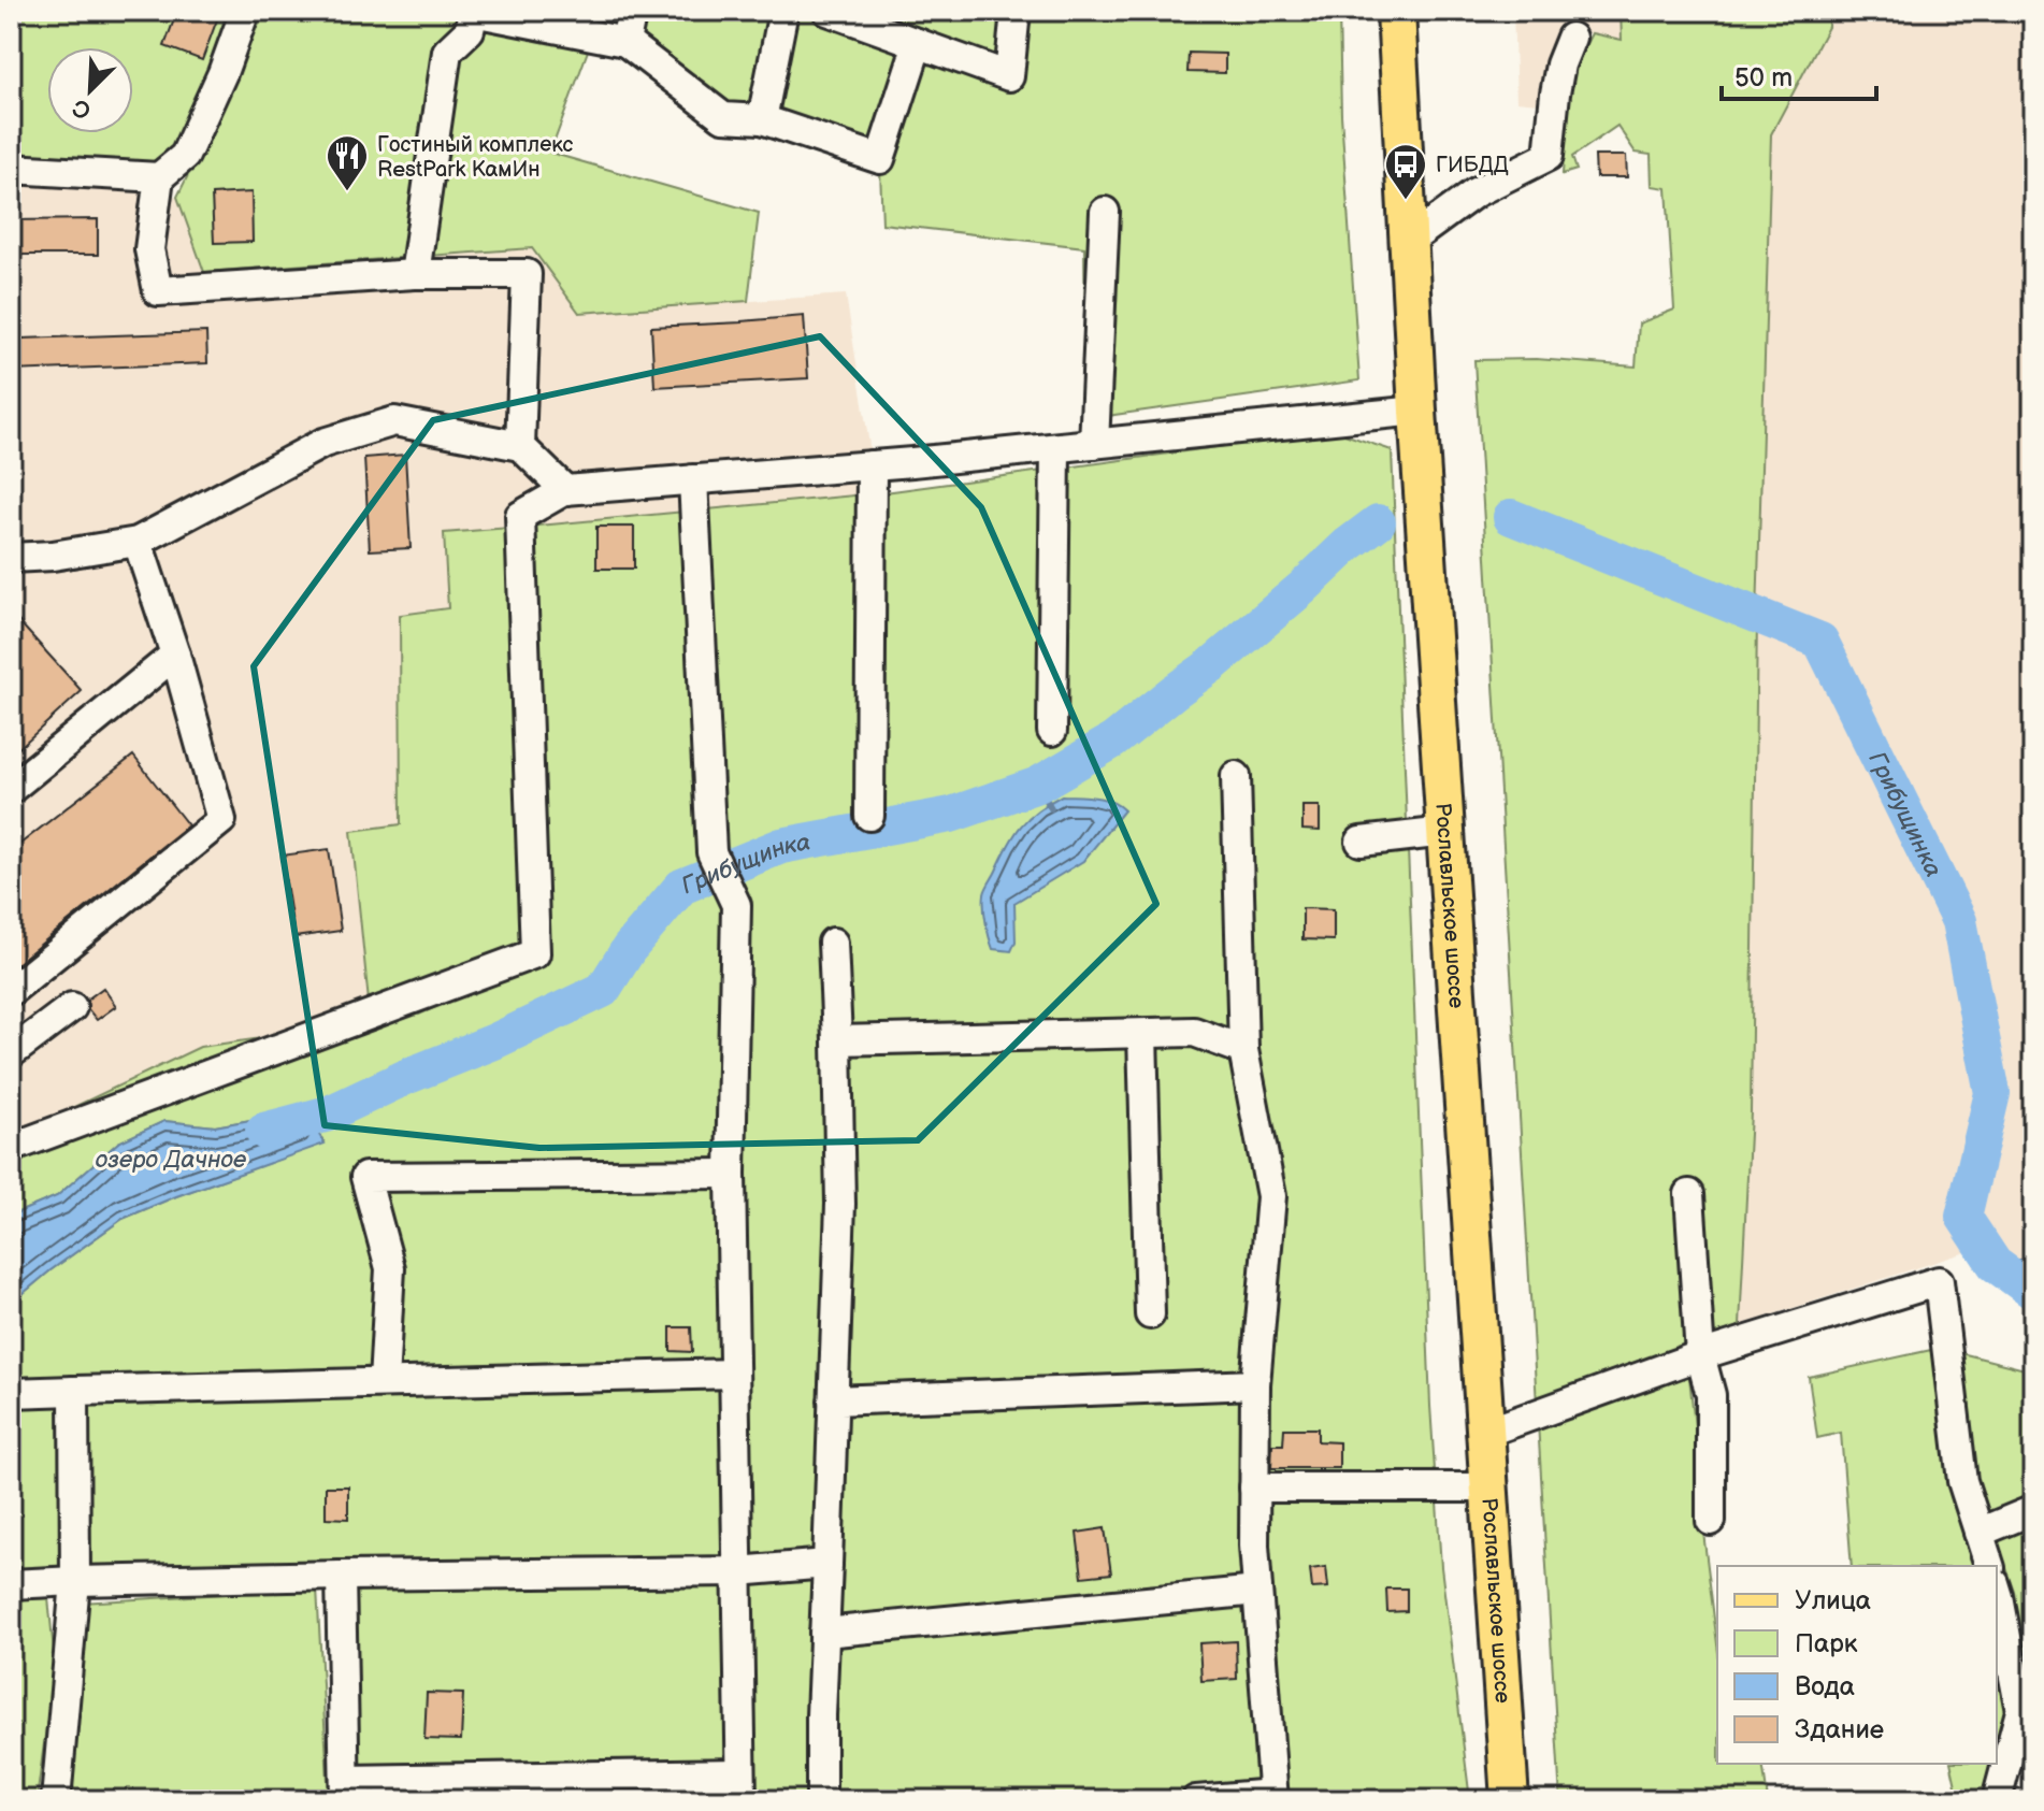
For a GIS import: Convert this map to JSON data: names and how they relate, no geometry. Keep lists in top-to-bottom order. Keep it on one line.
{"streets":{"main road":["Рославльское шоссе"]},"water":["Грибущинка","озеро Дачное"],"places":{"restaurant":["Гостиный комплекс RestPark КамИн"],"bus stop":["ГИБДД"]},"legend":["Улица","Парк","Вода","Здание"],"scale_bar":"50 m","north":"bottom left"}
